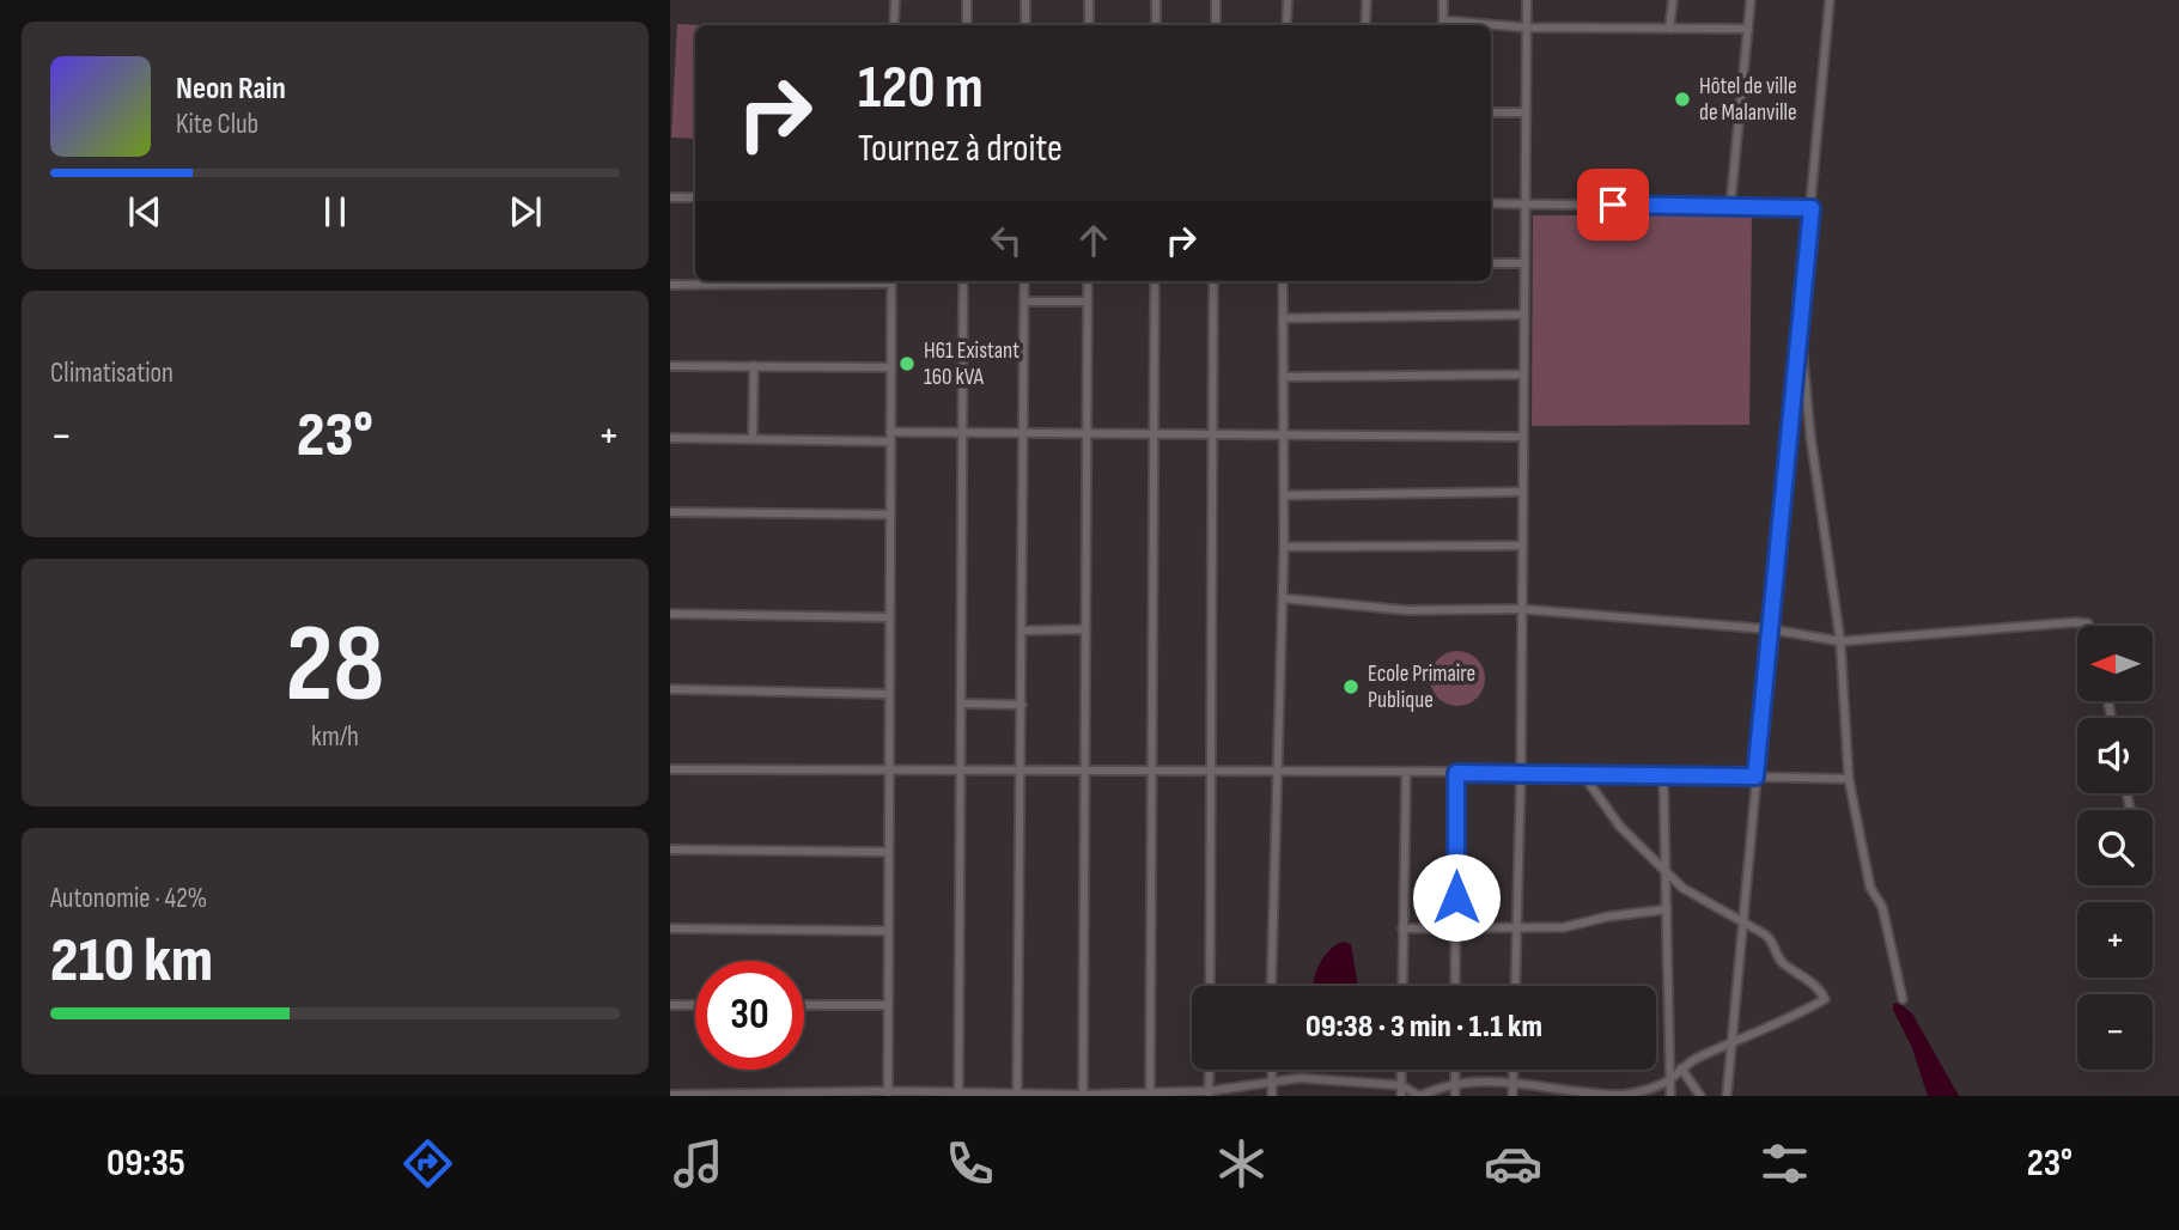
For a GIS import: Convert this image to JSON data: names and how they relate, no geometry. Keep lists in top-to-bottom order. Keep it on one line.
{"places":["Hôtel de ville de Malanville","H61 Existant 160 kVA","Ecole Primaire Publique"],"north":"left","page":{"turn":["120 m","Tournez à droite"],"song":["Neon Rain","Kite Club"],"tile":["Climatisation",["28","km/h"],["Autonomie · 42%","210 km"]],"heat":["−","23°","+"],"map_buttons":["+","−"],"limit":"30","trip":"09:38 · 3 min · 1.1 km","tabs":["09:35","23°"]}}
